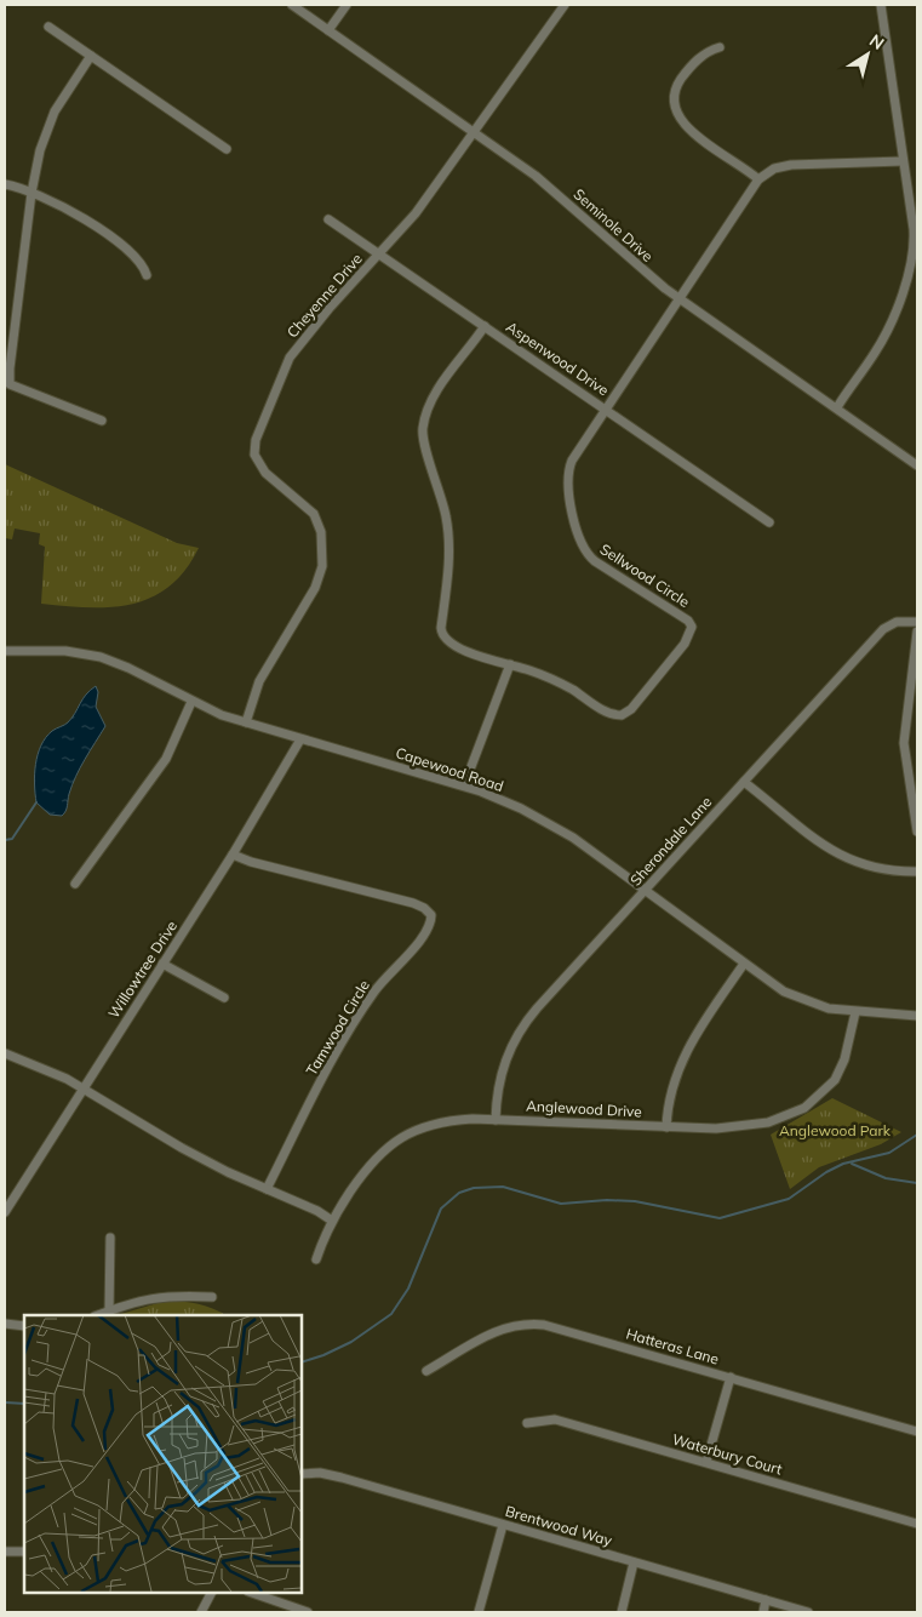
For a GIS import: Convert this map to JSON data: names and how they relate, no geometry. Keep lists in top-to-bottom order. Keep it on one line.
{"streets":{"street":["Seminole Drive","Cheyenne Drive","Aspenwood Drive","Sellwood Circle","Capewood Road","Sherondale Lane","Willowtree Drive","Tamwood Circle","Anglewood Drive","Hatteras Lane","Waterbury Court","Brentwood Way"]},"crossings":[["Seminole Drive","Cheyenne Drive"],["Seminole Drive","Sellwood Circle"],["Cheyenne Drive","Aspenwood Drive"],["Cheyenne Drive","Capewood Road"],["Aspenwood Drive","Sellwood Circle"],["Capewood Road","Sherondale Lane"],["Capewood Road","Willowtree Drive"],["Capewood Road","Anglewood Drive"],["Sherondale Lane","Anglewood Drive"],["Willowtree Drive","Tamwood Circle"]],"parks":["Anglewood Park"],"north":"top right"}
